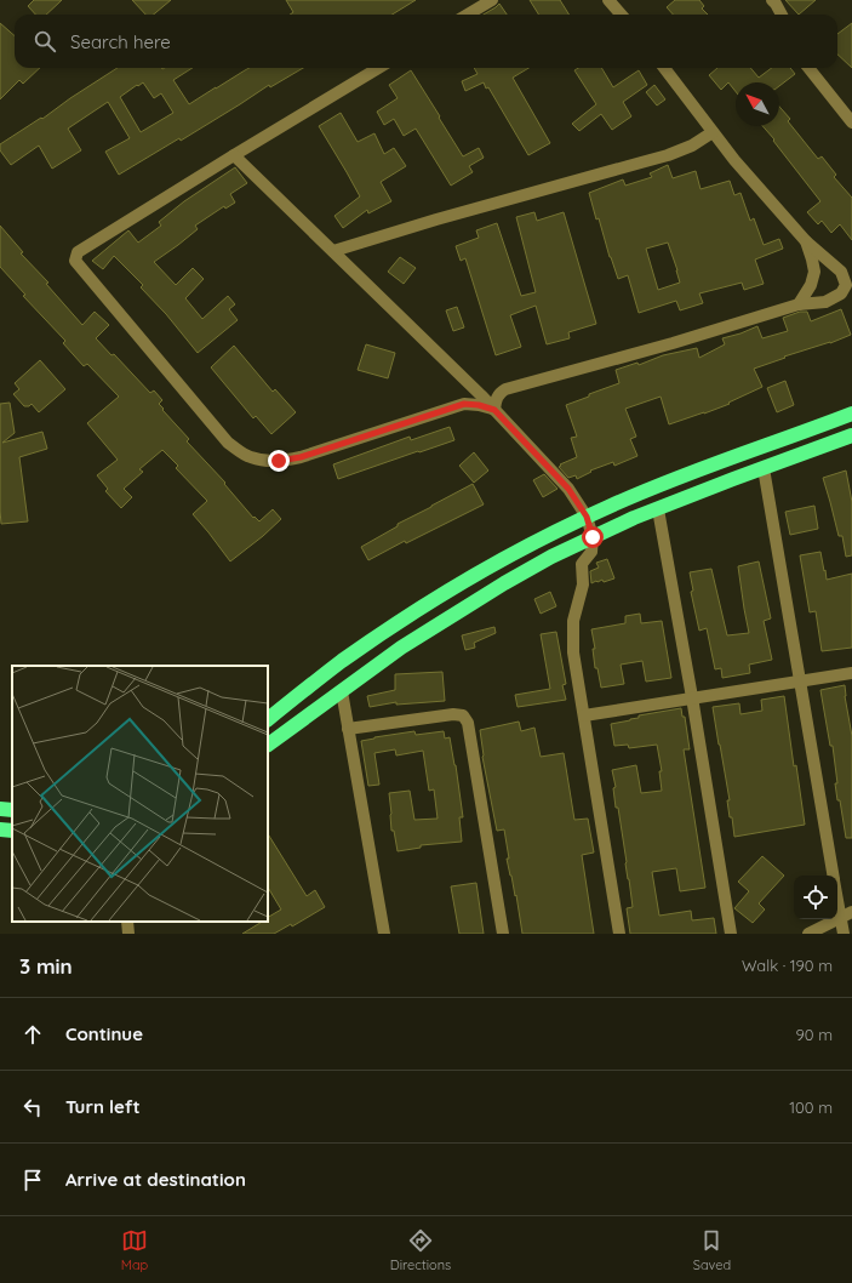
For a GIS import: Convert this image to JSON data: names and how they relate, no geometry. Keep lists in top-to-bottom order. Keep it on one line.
{"north":"top left","page":{"search":"Search here","heading":["3 min","Walk · 190 m"],"list":[["Continue","90 m"],["Turn left","100 m"],"Arrive at destination"],"nav":["Map","Directions","Saved"]}}
